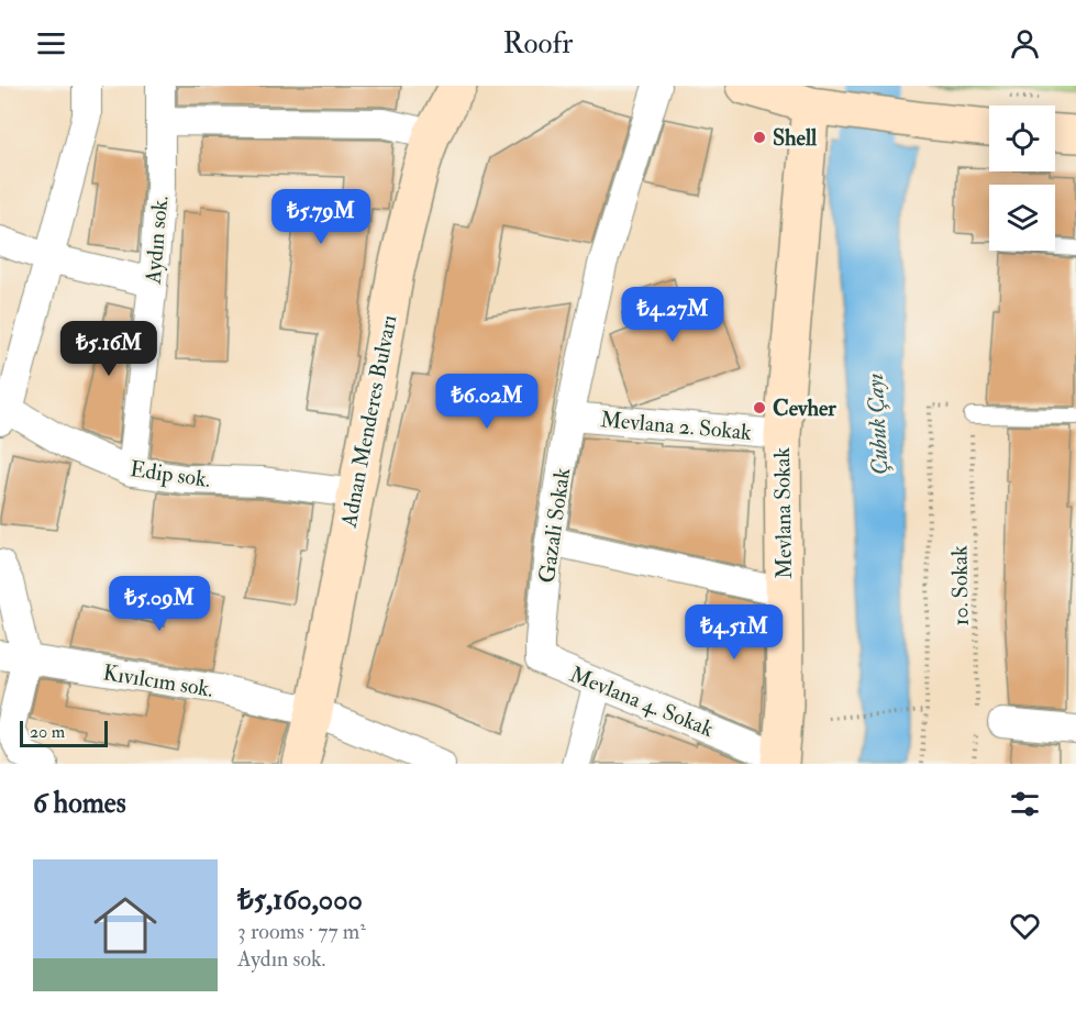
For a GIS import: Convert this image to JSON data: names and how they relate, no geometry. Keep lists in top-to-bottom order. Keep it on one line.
{"streets":{"main road":["Adnan Menderes Bulvarı","Mevlana Sokak"],"street":["Aydın sok.","Mevlana 2. Sokak","Edip sok.","Gazali Sokak","Kıvılcım sok.","Mevlana 4. Sokak"],"path":["10. Sokak"]},"crossings":[["Aydın sok.","Edip sok."],["Adnan Menderes Bulvarı","Edip sok."],["Adnan Menderes Bulvarı","Kıvılcım sok."],["Mevlana 2. Sokak","Mevlana Sokak"],["Mevlana 2. Sokak","Gazali Sokak"],["Mevlana Sokak","Mevlana 4. Sokak"],["Gazali Sokak","Mevlana 4. Sokak"]],"water":["Çubuk Çayı"],"places":["Shell","Cevher"],"scale_bar":"20 m","page":{"header":"Roofr","price":["₺5.79M","₺4.27M","₺5.16M","₺6.02M","₺5.09M","₺4.51M"],"scale":"20 m","heading":"6 homes","list":[{"name":"₺5,160,000","note":"3 rooms · 77 m² · Aydın sok."}]}}
